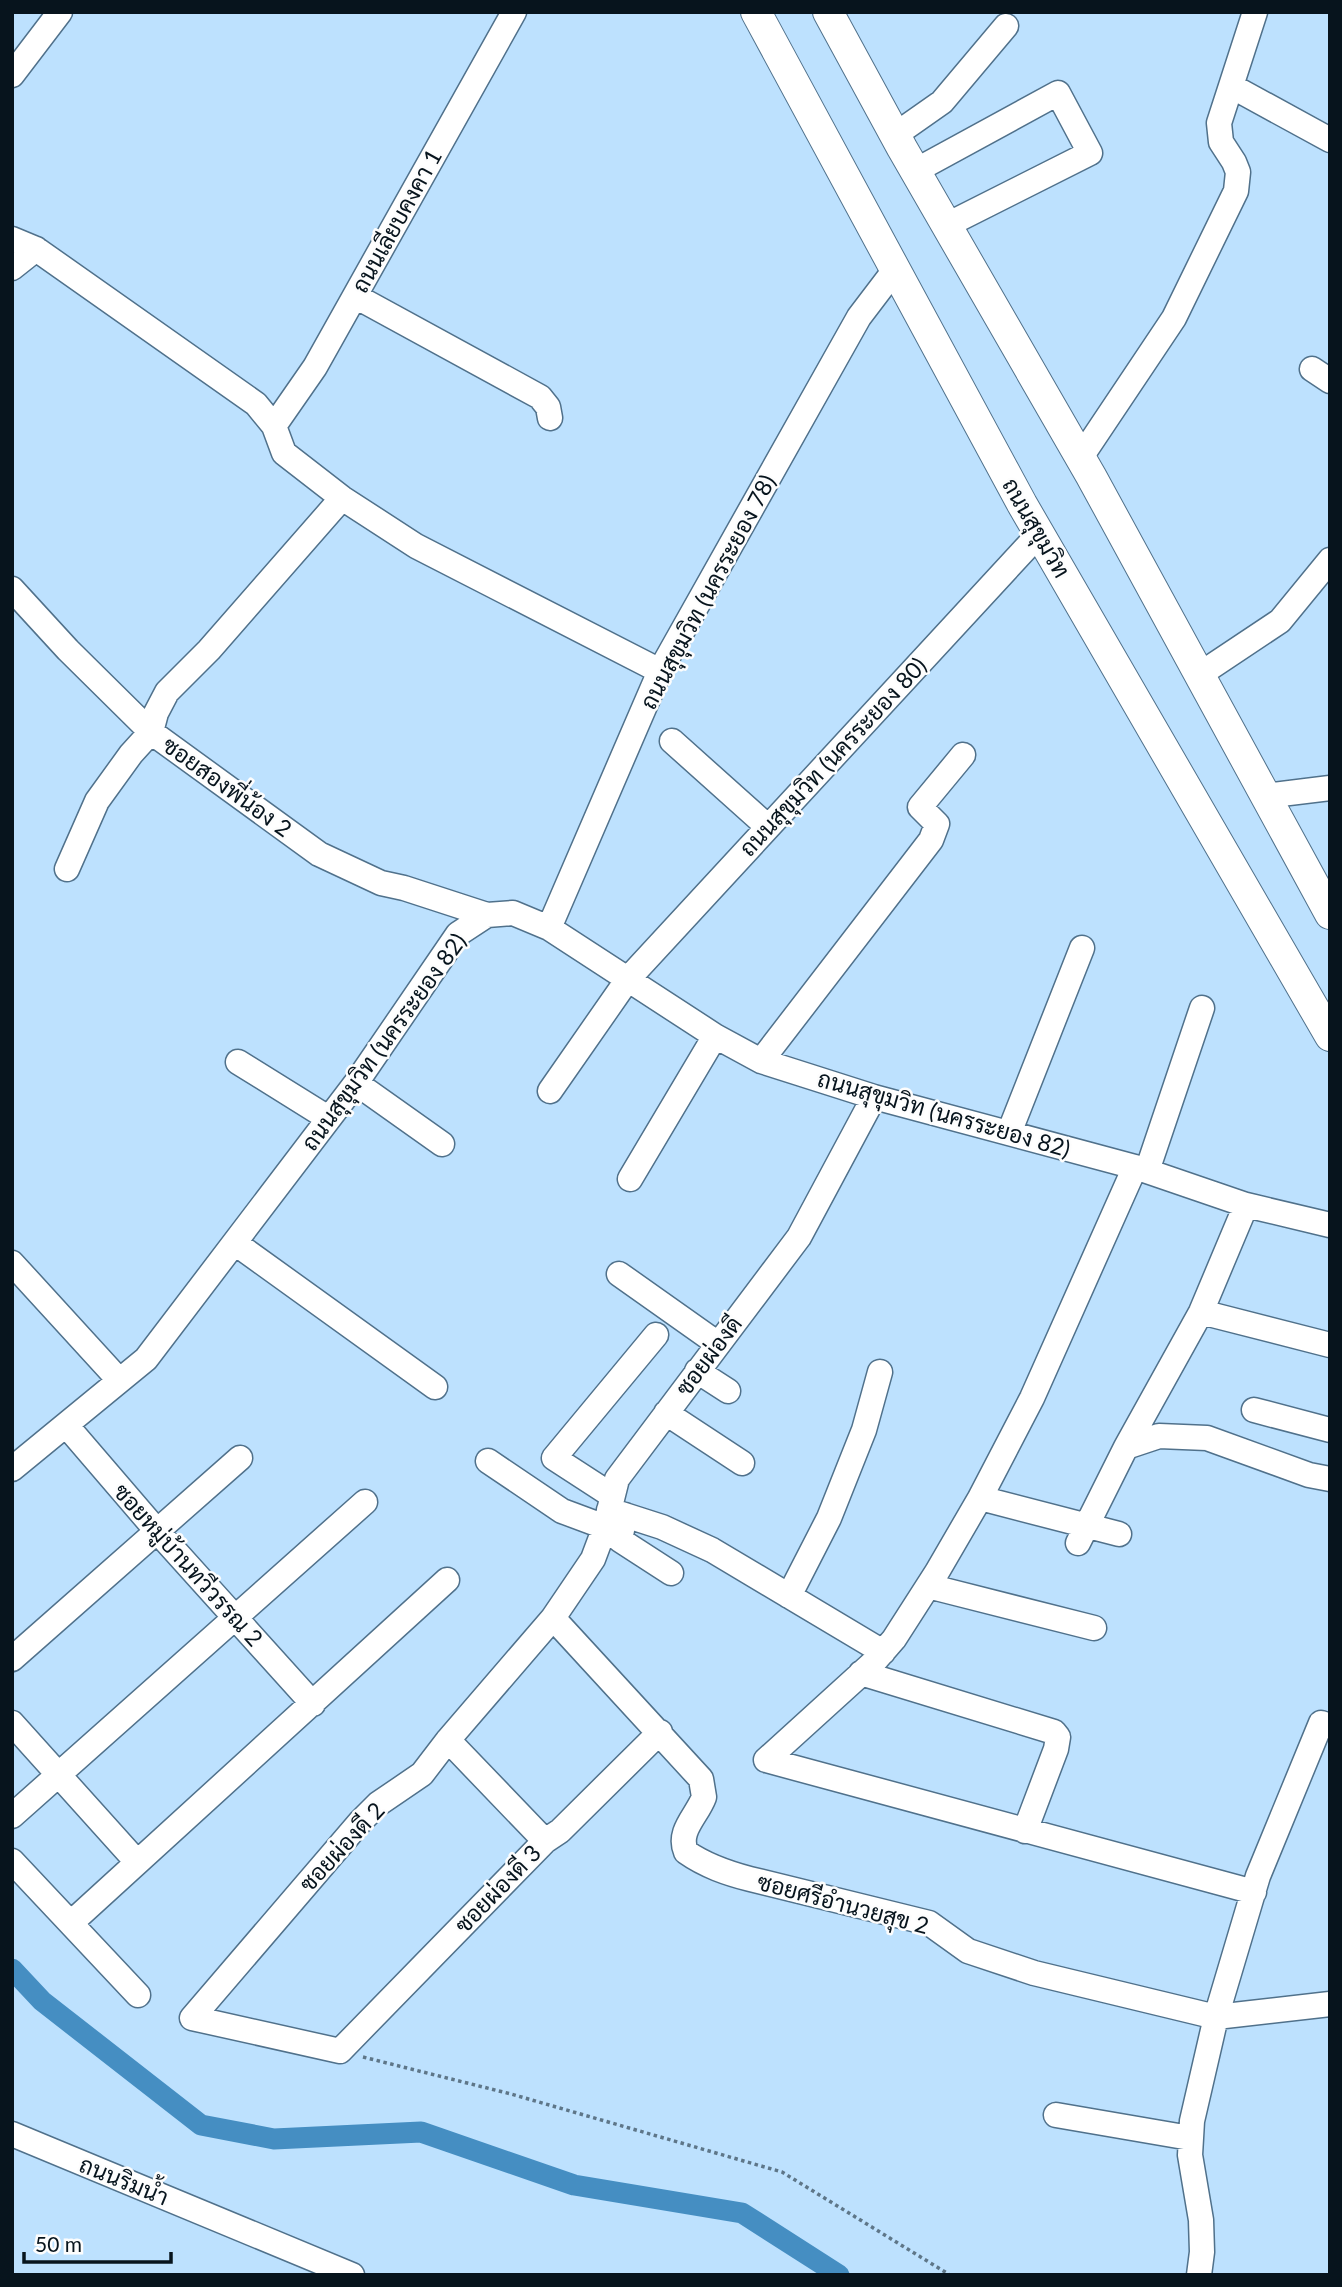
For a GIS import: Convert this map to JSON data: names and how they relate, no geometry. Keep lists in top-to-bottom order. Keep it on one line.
{"streets":{"main road":["ถนนสุขุมวิท"],"street":["ถนนเลียบคงคา 1","ถนนสุขุมวิท (นครระยอง 78)","ถนนสุขุมวิท (นครระยอง 80)","ซอยสองพี่น้อง 2","ถนนสุขุมวิท (นครระยอง 82)","ซอยผ่องดี","ซอยหมู่บ้านทวีวรรณ 2","ซอยผ่องดี 2","ซอยผ่องดี 3","ซอยศรีอำนวยสุข 2","ถนนริมน้ำ"]},"crossings":[["ถนนสุขุมวิท","ถนนสุขุมวิท (นครระยอง 78)"],["ถนนสุขุมวิท","ถนนสุขุมวิท (นครระยอง 80)"],["ถนนสุขุมวิท (นครระยอง 78)","ถนนสุขุมวิท (นครระยอง 82)"],["ถนนสุขุมวิท (นครระยอง 80)","ถนนสุขุมวิท (นครระยอง 82)"],["ซอยสองพี่น้อง 2","ถนนสุขุมวิท (นครระยอง 82)"],["ถนนสุขุมวิท (นครระยอง 82)","ซอยผ่องดี"],["ถนนสุขุมวิท (นครระยอง 82)","ซอยหมู่บ้านทวีวรรณ 2"],["ซอยผ่องดี","ซอยผ่องดี 2"],["ซอยผ่องดี","ซอยศรีอำนวยสุข 2"],["ซอยผ่องดี 2","ซอยผ่องดี 3"],["ซอยผ่องดี 2","ซอยศรีอำนวยสุข 2"],["ซอยผ่องดี 3","ซอยศรีอำนวยสุข 2"]],"scale_bar":"50 m"}
